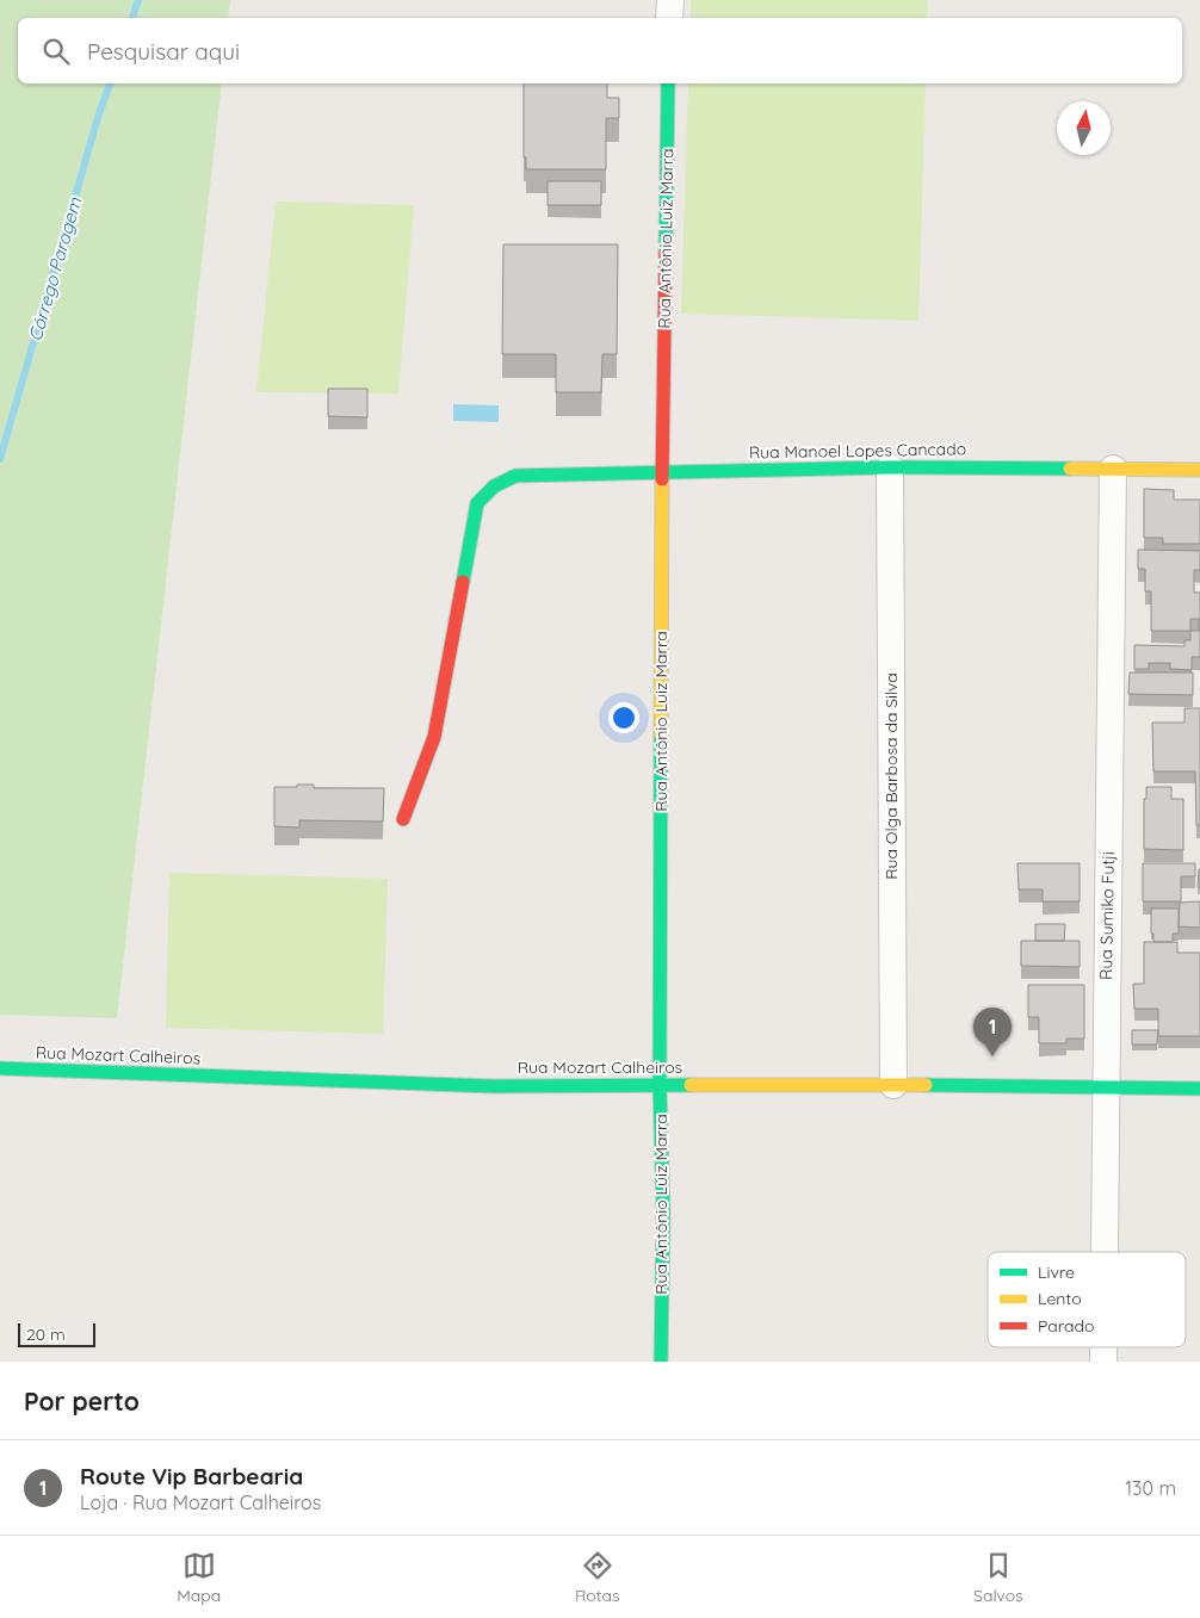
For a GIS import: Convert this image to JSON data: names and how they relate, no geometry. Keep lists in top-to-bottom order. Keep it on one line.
{"streets":{"street":["Rua Antônio Luiz Marra","Rua Manoel Lopes Cancado","Rua Olga Barbosa da Silva","Rua Sumiko Futji","Rua Mozart Calheiros"]},"crossings":[["Rua Antônio Luiz Marra","Rua Manoel Lopes Cancado"],["Rua Antônio Luiz Marra","Rua Mozart Calheiros"],["Rua Manoel Lopes Cancado","Rua Olga Barbosa da Silva"],["Rua Manoel Lopes Cancado","Rua Sumiko Futji"],["Rua Olga Barbosa da Silva","Rua Mozart Calheiros"],["Rua Sumiko Futji","Rua Mozart Calheiros"]],"water":["Córrego Paragem"],"legend":["Livre","Lento","Parado"],"scale_bar":"20 m","north":"top","page":{"search":"Pesquisar aqui","pins":"1","scale":"20 m","heading":"Por perto","list":[{"mark":"1","name":"Route Vip Barbearia","note":"Loja · Rua Mozart Calheiros","value":"130 m"}],"nav":["Mapa","Rotas","Salvos"]}}
